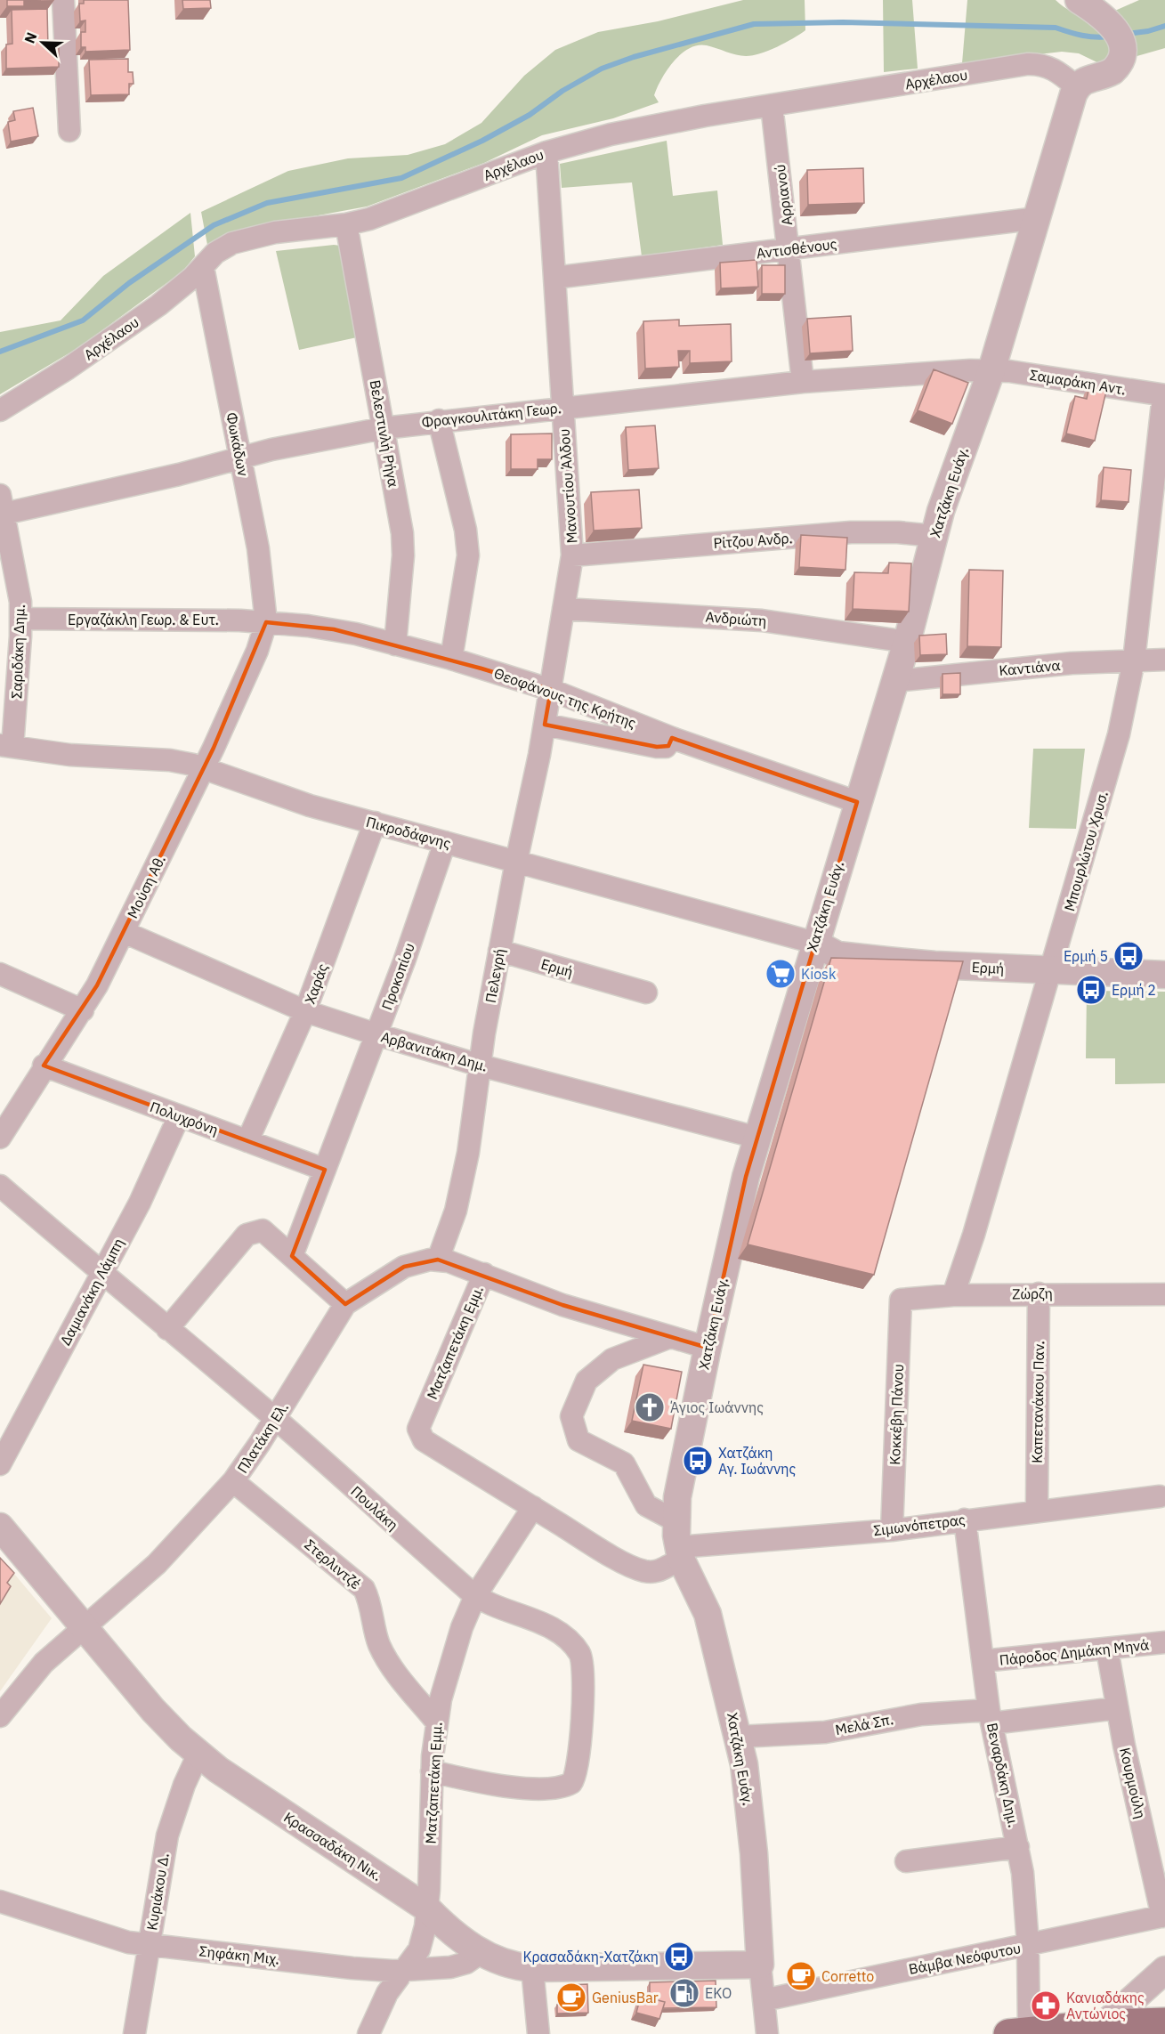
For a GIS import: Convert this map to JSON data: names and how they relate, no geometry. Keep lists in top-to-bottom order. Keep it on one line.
{"streets":{"street":["Αρχέλαου","Αρριανού","Αντισθένους","Σαμαράκη Αντ.","Φραγκουλιτάκη Γεωρ.","Βελεστινλή Ρήγα","Φωκάδων","Μανουτίου Άλδου","Χατζάκη Ευάγ.","Ρίτζου Ανδρ.","Ανδριώτη","Εργαζάκλη Γεωρ. & Ευτ.","Σαριδάκη Δημ.","Καντιάνα","Θεοφάνους της Κρήτης","Πικροδάφνης","Μπουρλώτου Χρυσ.","Μούση Αθ.","Ερμή","Πελεγρή","Προκοπίου","Χαράς","Αρβανιτάκη Δημ.","Πολυχρόνη","Δαμιανάκη Λάμπη","Ζώρζη","Ματζαπετάκη Εμμ.","Καπετανάκου Παν.","Κοκκέβη Πάνου","Πλατάκη Ελ.","Πουλάκη","Σιμωνόπετρας","Στερλιντζέ","Πάροδος Δημάκη Μηνά","Μελά Σπ.","Βεναρδάκη Δημ.","Κουρμούλη","Κρασσαδάκη Νικ.","Κυριάκου Δ.","Σηφάκη Μιχ.","Βάμβα Νεόφυτου"]},"crossings":[["Αρχέλαου","Αρριανού"],["Αρχέλαου","Βελεστινλή Ρήγα"],["Αρχέλαου","Φωκάδων"],["Αρχέλαου","Μανουτίου Άλδου"],["Αρχέλαου","Χατζάκη Ευάγ."],["Αρριανού","Αντισθένους"],["Αρριανού","Φραγκουλιτάκη Γεωρ."],["Αντισθένους","Μανουτίου Άλδου"],["Αντισθένους","Χατζάκη Ευάγ."],["Σαμαράκη Αντ.","Φραγκουλιτάκη Γεωρ."],["Σαμαράκη Αντ.","Χατζάκη Ευάγ."],["Σαμαράκη Αντ.","Μπουρλώτου Χρυσ."],["Φραγκουλιτάκη Γεωρ.","Βελεστινλή Ρήγα"],["Φραγκουλιτάκη Γεωρ.","Φωκάδων"],["Φραγκουλιτάκη Γεωρ.","Μανουτίου Άλδου"],["Φραγκουλιτάκη Γεωρ.","Χατζάκη Ευάγ."],["Φραγκουλιτάκη Γεωρ.","Σαριδάκη Δημ."],["Βελεστινλή Ρήγα","Θεοφάνους της Κρήτης"],["Φωκάδων","Εργαζάκλη Γεωρ. & Ευτ."],["Φωκάδων","Θεοφάνους της Κρήτης"],["Φωκάδων","Μούση Αθ."],["Μανουτίου Άλδου","Ρίτζου Ανδρ."],["Μανουτίου Άλδου","Ανδριώτη"],["Μανουτίου Άλδου","Θεοφάνους της Κρήτης"],["Μανουτίου Άλδου","Πελεγρή"],["Χατζάκη Ευάγ.","Ρίτζου Ανδρ."],["Χατζάκη Ευάγ.","Ανδριώτη"],["Χατζάκη Ευάγ.","Καντιάνα"],["Χατζάκη Ευάγ.","Θεοφάνους της Κρήτης"],["Χατζάκη Ευάγ.","Πικροδάφνης"],["Χατζάκη Ευάγ.","Ερμή"],["Χατζάκη Ευάγ.","Αρβανιτάκη Δημ."],["Χατζάκη Ευάγ.","Ματζαπετάκη Εμμ."],["Χατζάκη Ευάγ.","Σιμωνόπετρας"],["Χατζάκη Ευάγ.","Μελά Σπ."],["Χατζάκη Ευάγ.","Κρασσαδάκη Νικ."],["Εργαζάκλη Γεωρ. & Ευτ.","Σαριδάκη Δημ."],["Εργαζάκλη Γεωρ. & Ευτ.","Θεοφάνους της Κρήτης"],["Εργαζάκλη Γεωρ. & Ευτ.","Μούση Αθ."],["Σαριδάκη Δημ.","Πικροδάφνης"],["Καντιάνα","Μπουρλώτου Χρυσ."],["Θεοφάνους της Κρήτης","Μούση Αθ."],["Θεοφάνους της Κρήτης","Πελεγρή"],["Πικροδάφνης","Μούση Αθ."],["Πικροδάφνης","Ερμή"],["Πικροδάφνης","Πελεγρή"],["Πικροδάφνης","Προκοπίου"],["Πικροδάφνης","Χαράς"],["Μπουρλώτου Χρυσ.","Ερμή"],["Μπουρλώτου Χρυσ.","Ζώρζη"],["Μούση Αθ.","Αρβανιτάκη Δημ."],["Μούση Αθ.","Πολυχρόνη"],["Ερμή","Πελεγρή"],["Πελεγρή","Αρβανιτάκη Δημ."],["Πελεγρή","Πλατάκη Ελ."],["Προκοπίου","Αρβανιτάκη Δημ."],["Προκοπίου","Πολυχρόνη"],["Χαράς","Αρβανιτάκη Δημ."],["Χαράς","Πολυχρόνη"],["Πολυχρόνη","Δαμιανάκη Λάμπη"],["Δαμιανάκη Λάμπη","Πουλάκη"],["Ζώρζη","Καπετανάκου Παν."],["Ζώρζη","Κοκκέβη Πάνου"],["Ματζαπετάκη Εμμ.","Πουλάκη"],["Ματζαπετάκη Εμμ.","Σιμωνόπετρας"],["Ματζαπετάκη Εμμ.","Στερλιντζέ"],["Ματζαπετάκη Εμμ.","Κρασσαδάκη Νικ."],["Ματζαπετάκη Εμμ.","Σηφάκη Μιχ."],["Καπετανάκου Παν.","Σιμωνόπετρας"],["Κοκκέβη Πάνου","Σιμωνόπετρας"],["Πλατάκη Ελ.","Πουλάκη"],["Πλατάκη Ελ.","Στερλιντζέ"],["Πλατάκη Ελ.","Κρασσαδάκη Νικ."],["Σιμωνόπετρας","Βεναρδάκη Δημ."],["Πάροδος Δημάκη Μηνά","Βεναρδάκη Δημ."],["Πάροδος Δημάκη Μηνά","Κουρμούλη"],["Μελά Σπ.","Βεναρδάκη Δημ."],["Μελά Σπ.","Κουρμούλη"],["Βεναρδάκη Δημ.","Βάμβα Νεόφυτου"],["Κουρμούλη","Βάμβα Νεόφυτου"],["Κρασσαδάκη Νικ.","Κυριάκου Δ."],["Κρασσαδάκη Νικ.","Σηφάκη Μιχ."],["Κυριάκου Δ.","Σηφάκη Μιχ."]],"places":{"bus stop":["Ερμή 5","Ερμή 2","Χατζάκη Αγ. Ιωάννης","Κρασαδάκη-Χατζάκη"],"supermarket":["Kiosk"],"church":["Άγιος Ιωάννης"],"cafe":["Corretto","GeniusBar"],"fuel station":["EKO"],"pharmacy":["Κανιαδάκης Αντώνιος"]},"north":"left"}
